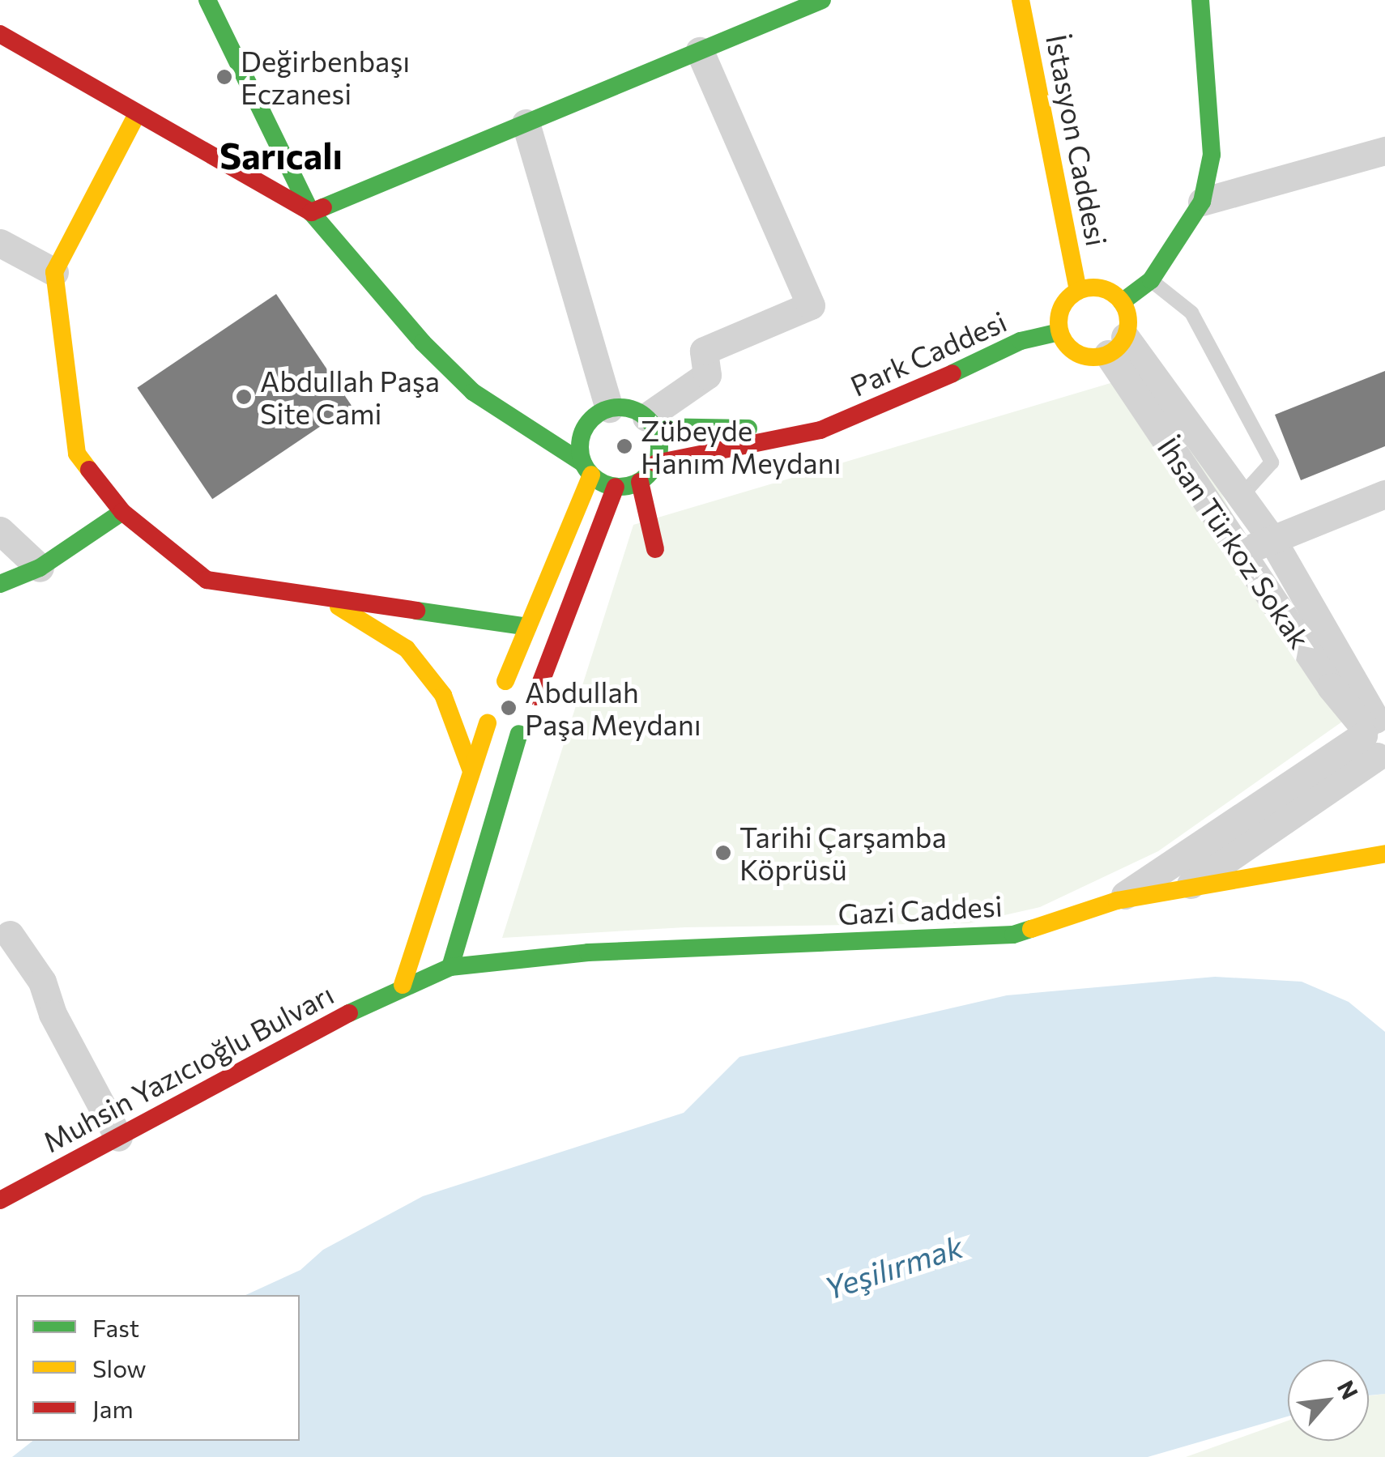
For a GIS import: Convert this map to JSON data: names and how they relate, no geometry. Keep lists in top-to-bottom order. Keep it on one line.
{"streets":{"main road":["İstasyon Caddesi","Park Caddesi","Gazi Caddesi","Muhsin Yazıcıoğlu Bulvarı"],"street":["İhsan Türkoz Sokak"]},"crossings":[["İstasyon Caddesi","Park Caddesi"],["İstasyon Caddesi","İhsan Türkoz Sokak"],["Park Caddesi","İhsan Türkoz Sokak"],["Gazi Caddesi","Muhsin Yazıcıoğlu Bulvarı"]],"districts":["Sarıcalı"],"water":["Yeşilırmak"],"places":["Değirbenbaşı Eczanesi","Abdullah Paşa Site Cami","Zübeyde Hanım Meydanı","Abdullah Paşa Meydanı","Tarihi Çarşamba Köprüsü"],"legend":["Fast","Slow","Jam"],"north":"top right"}
